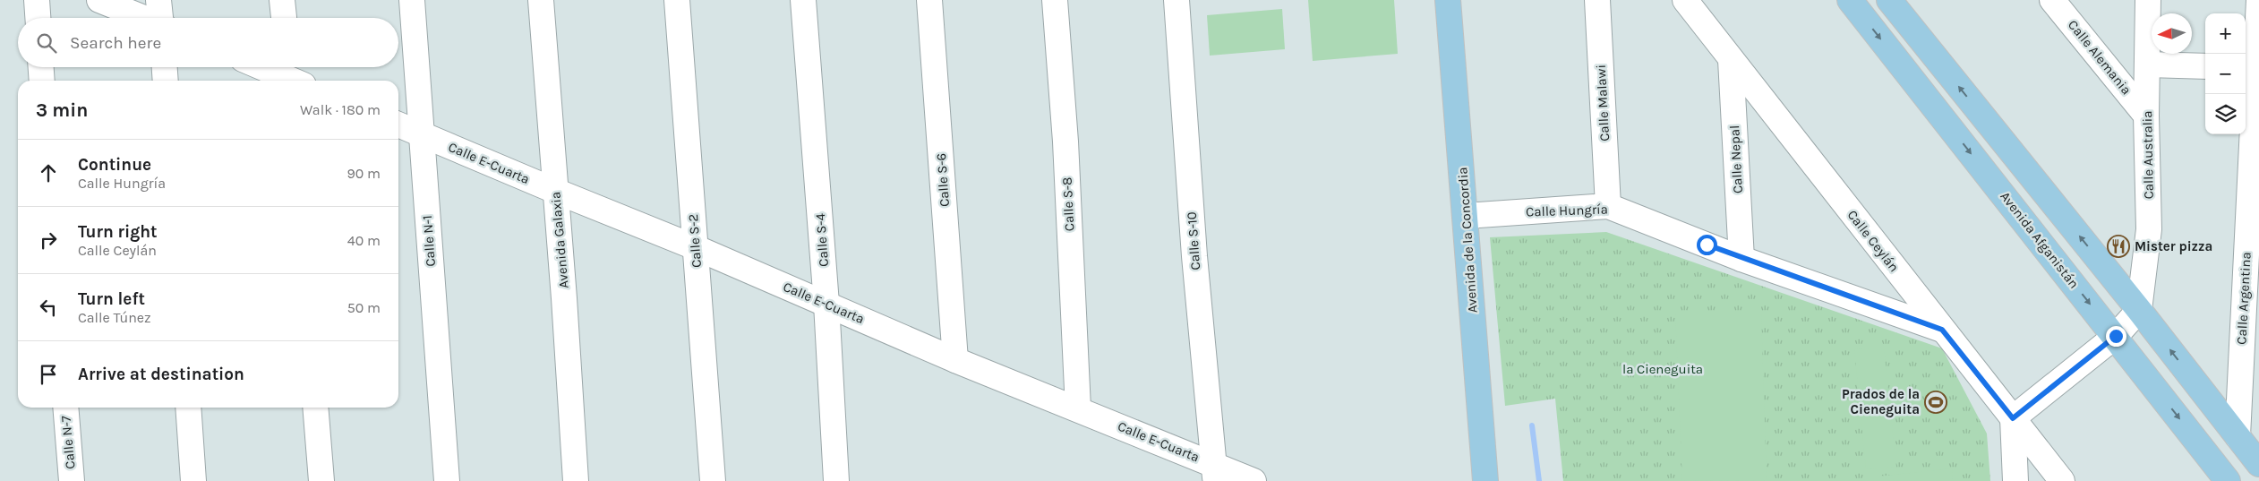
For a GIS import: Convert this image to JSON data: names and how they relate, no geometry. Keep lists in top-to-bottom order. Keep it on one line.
{"streets":{"main road":["Avenida de la Concordia","Avenida Afganistán"],"street":["Calle Alemania","Calle Malawi","Calle Australia","Calle Nepal","Calle E-Cuarta","Calle S-6","Calle S-8","Calle Hungría","Avenida Galaxia","Calle S-4","Calle N-1","Calle S-2","Calle S-10","Calle Ceylán","Calle Argentina","Calle N-7"]},"crossings":[["Calle Alemania","Calle Australia"],["Calle Malawi","Calle Hungría"],["Calle Nepal","Calle Hungría"],["Calle Nepal","Calle Ceylán"],["Calle E-Cuarta","Calle S-6"],["Calle E-Cuarta","Calle S-8"],["Calle E-Cuarta","Avenida Galaxia"],["Calle E-Cuarta","Calle S-4"],["Calle E-Cuarta","Calle N-1"],["Calle E-Cuarta","Calle S-2"],["Calle E-Cuarta","Calle S-10"],["Calle Hungría","Avenida de la Concordia"],["Calle Hungría","Calle Ceylán"]],"parks":["la Cieneguita"],"places":{"restaurant":["Mister pizza"],"sports":["Prados de la Cieneguita"]},"north":"left","page":{"map_buttons":["+","−"],"search":"Search here","heading":["3 min","Walk · 180 m"],"list":[["Continue","Calle Hungría","90 m"],["Turn right","Calle Ceylán","40 m"],["Turn left","Calle Túnez","50 m"],"Arrive at destination"]}}
